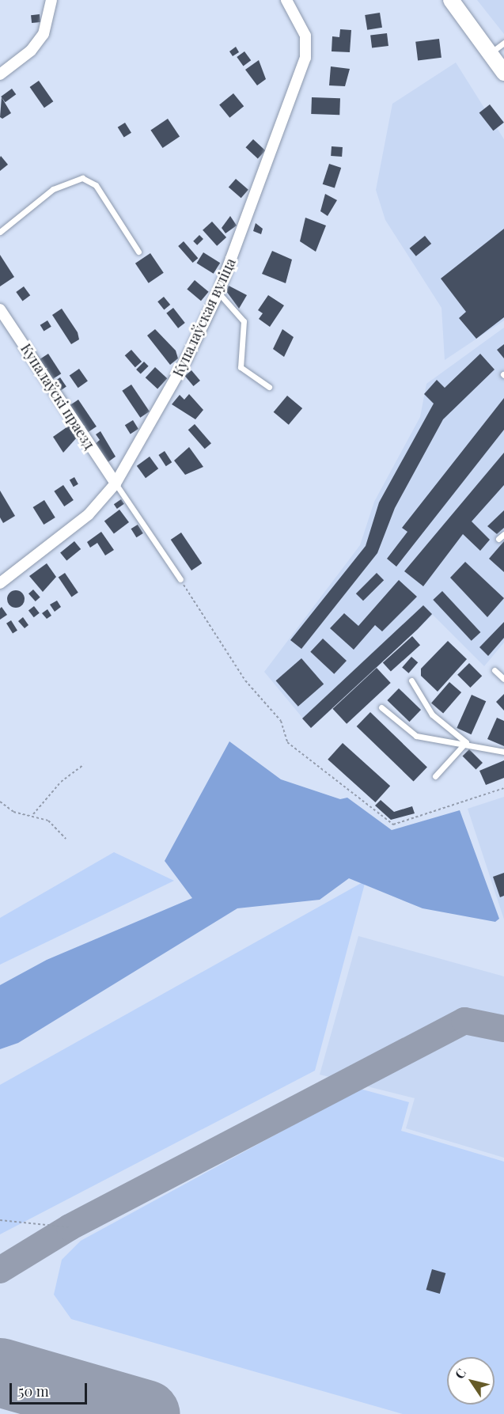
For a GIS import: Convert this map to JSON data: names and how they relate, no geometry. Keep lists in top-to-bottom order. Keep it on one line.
{"streets":{"street":["Купалаўская вуліца","Купалаўскі праезд"]},"crossings":[["Купалаўская вуліца","Купалаўскі праезд"]],"scale_bar":"50 m","north":"top left"}
